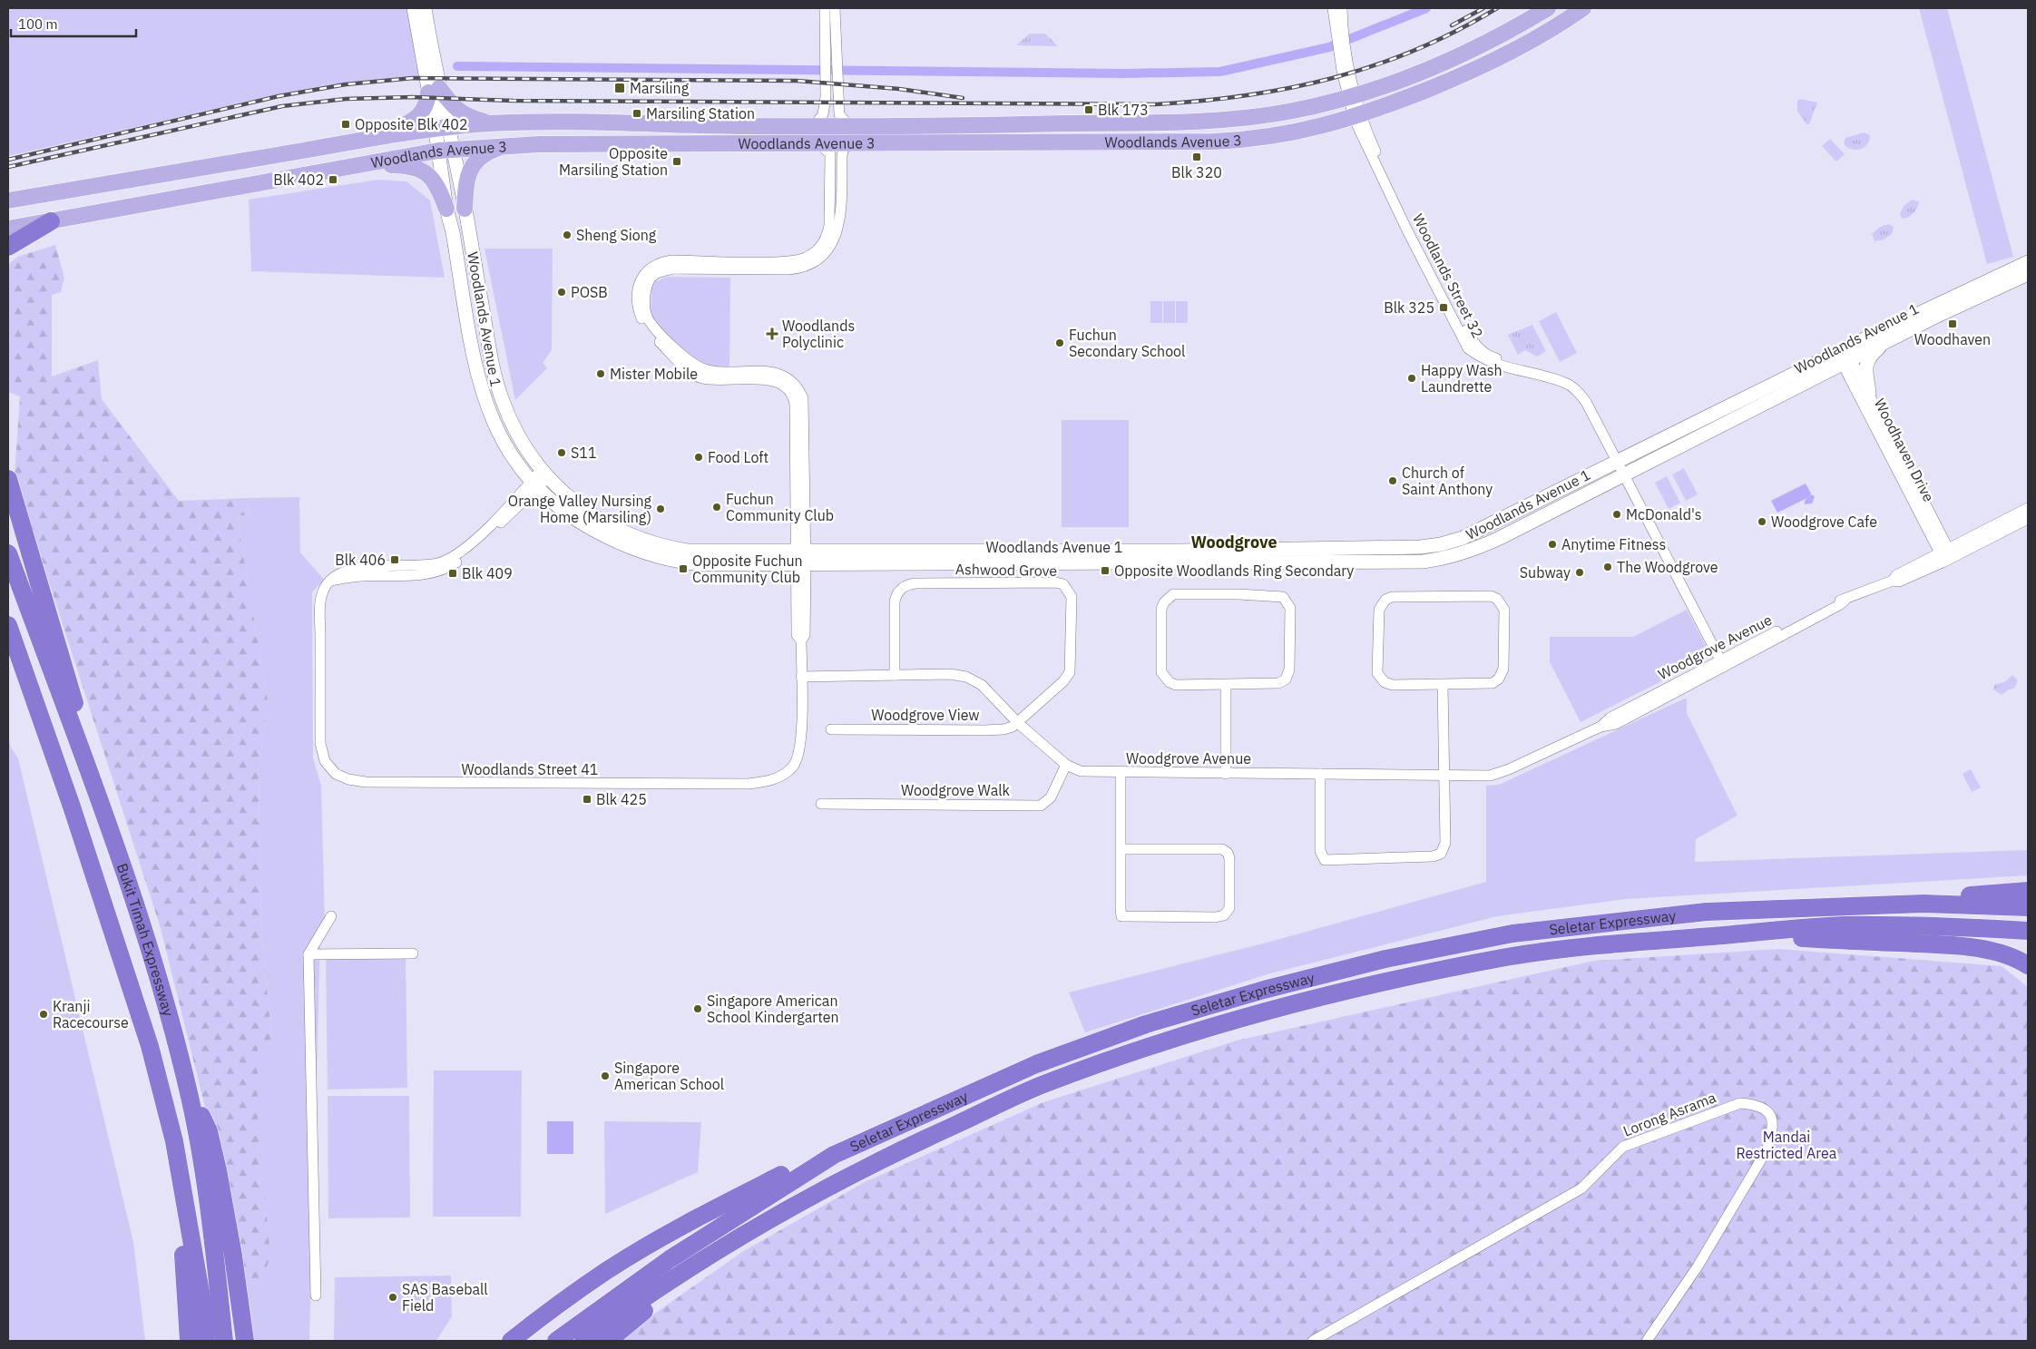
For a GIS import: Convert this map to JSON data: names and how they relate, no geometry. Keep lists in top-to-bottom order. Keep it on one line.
{"streets":{"highway":["Seletar Expressway","Bukit Timah Expressway"],"main road":["Woodlands Avenue 3","Woodlands Avenue 1"],"street":["Woodlands Street 32","Woodhaven Drive","Ashwood Grove","Woodgrove Avenue","Woodgrove View","Woodlands Street 41","Woodgrove Walk","Lorong Asrama"]},"crossings":[["Woodlands Avenue 3","Woodlands Street 32"],["Woodlands Avenue 3","Woodlands Avenue 1"],["Woodlands Street 32","Woodlands Avenue 1"],["Woodlands Street 32","Woodgrove Avenue"],["Woodlands Avenue 1","Woodhaven Drive"],["Woodlands Avenue 1","Woodlands Street 41"],["Woodhaven Drive","Woodgrove Avenue"],["Ashwood Grove","Woodgrove Avenue"],["Ashwood Grove","Woodgrove View"],["Woodgrove Avenue","Woodgrove View"],["Woodgrove Avenue","Woodlands Street 41"],["Woodgrove Avenue","Woodgrove Walk"]],"districts":["Woodgrove"],"parks":["Mandai Restricted Area"],"places":{"transit":["Marsiling","Blk 173","Marsiling Station","Opposite Blk 402","Blk 320","Opposite Marsiling Station","Blk 402","Blk 325","Woodhaven","Blk 406","Opposite Fuchun Community Club","Opposite Woodlands Ring Secondary","Blk 409","Blk 425"],"other":["Sheng Siong","POSB","Fuchun Secondary School","Mister Mobile","Happy Wash Laundrette","S11","Food Loft","Church of Saint Anthony","Fuchun Community Club","Orange Valley Nursing Home (Marsiling)","McDonald's","Woodgrove Cafe","Anytime Fitness","The Woodgrove","Subway","Singapore American School Kindergarten","Kranji Racecourse","Singapore American School","SAS Baseball Field"],"health":["Woodlands Polyclinic"]},"scale_bar":"100 m"}
